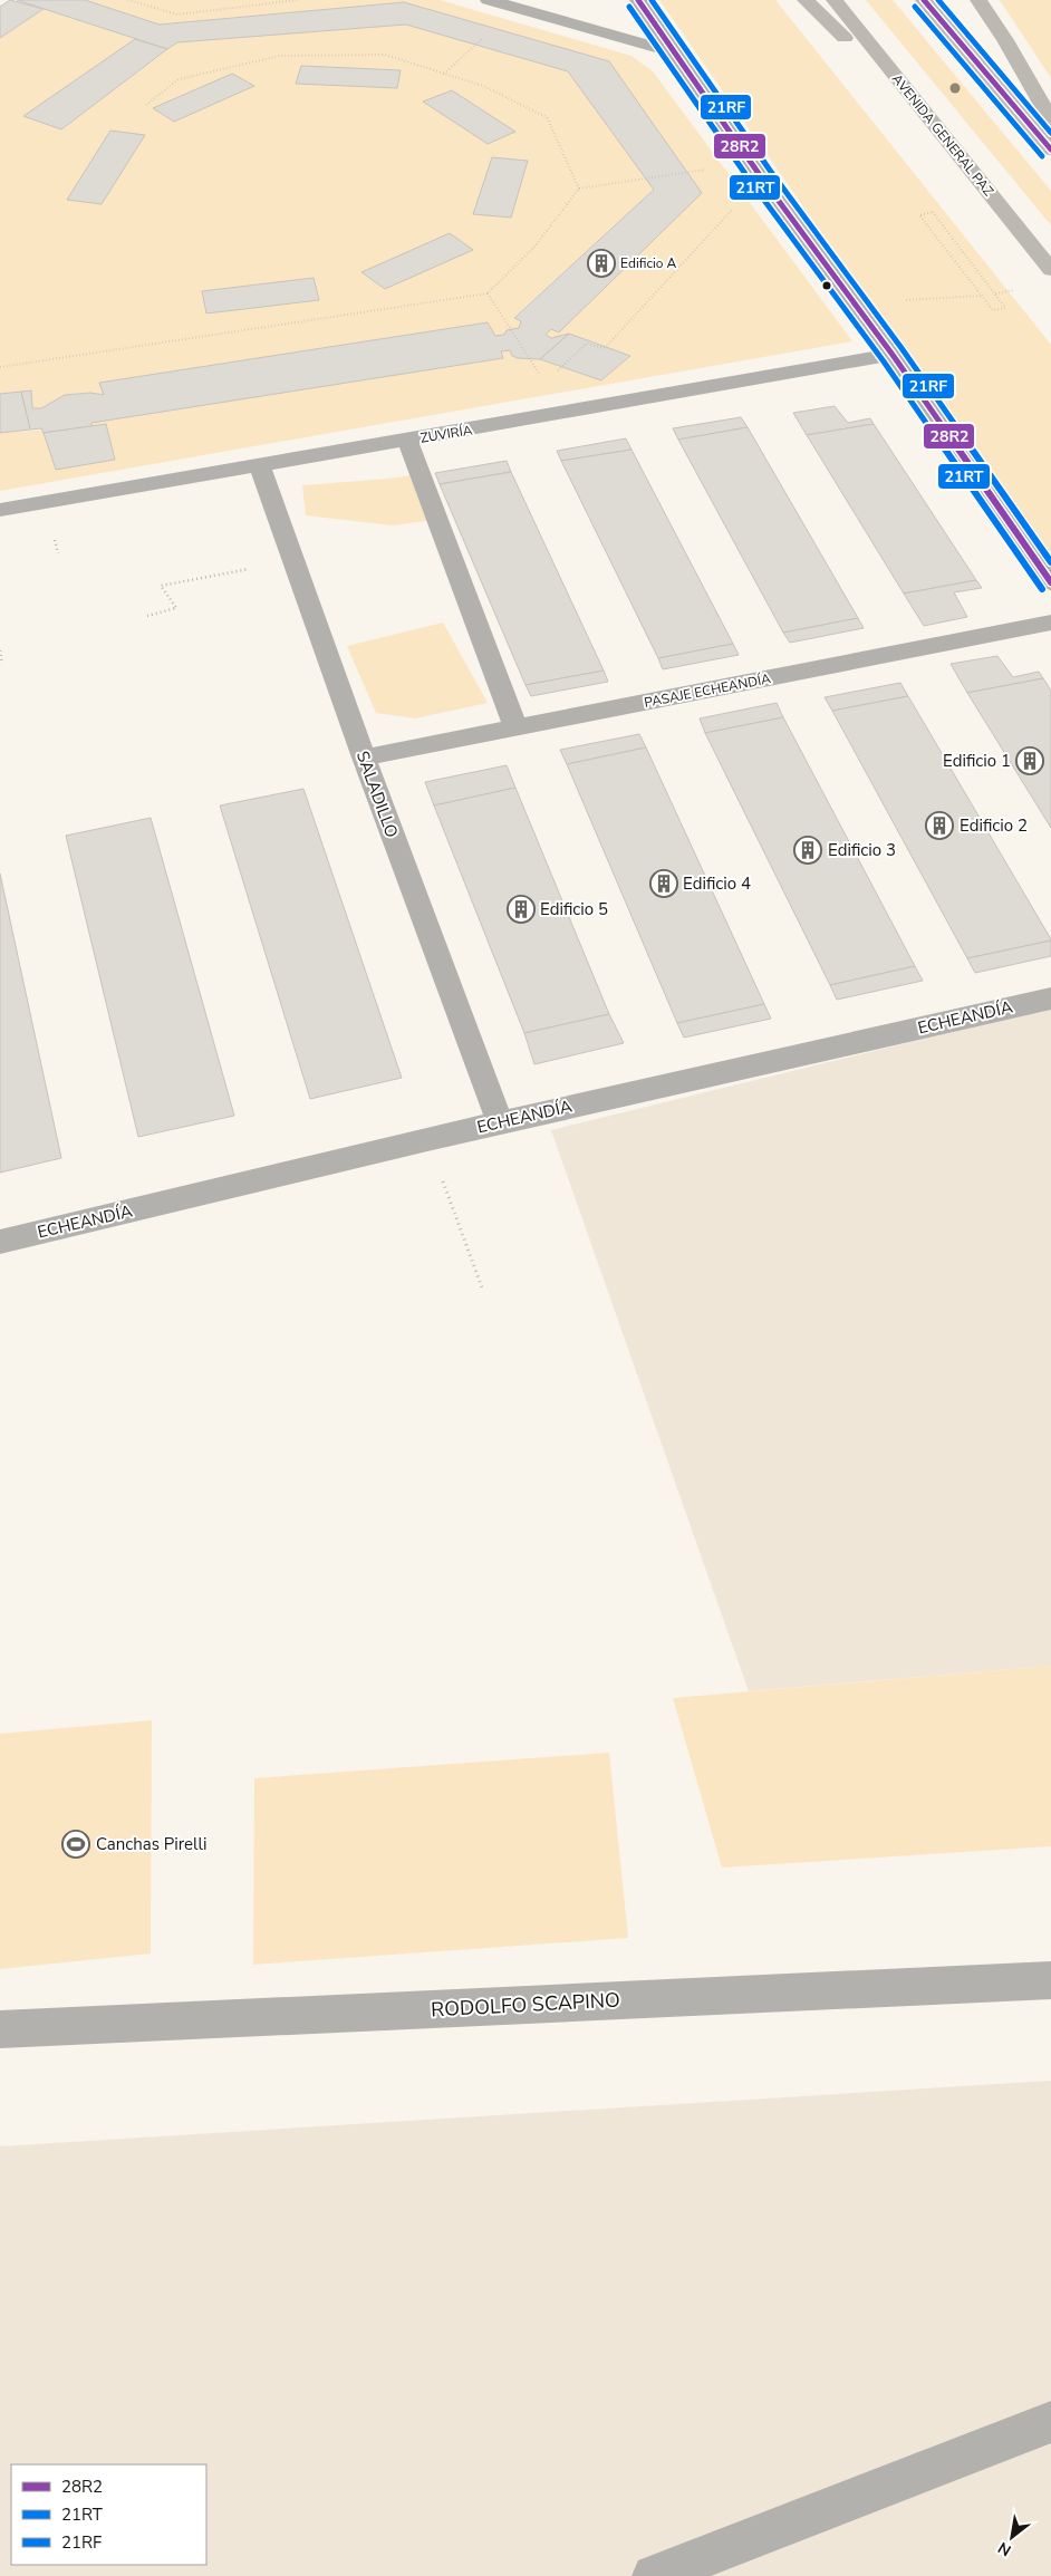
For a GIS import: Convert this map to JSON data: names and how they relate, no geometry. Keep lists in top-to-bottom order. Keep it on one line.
{"streets":{"highway":["AVENIDA GENERAL PAZ"],"street":["ZUVIRÍA","PASAJE ECHEANDÍA","SALADILLO","ECHEANDÍA","RODOLFO SCAPINO"]},"crossings":[["ZUVIRÍA","SALADILLO"],["PASAJE ECHEANDÍA","SALADILLO"],["SALADILLO","ECHEANDÍA"]],"places":{"building":["Edificio A","Edificio 1","Edificio 2","Edificio 3","Edificio 4","Edificio 5"],"sports":["Canchas Pirelli"]},"lines":["transit line 28R2","transit line 21RF","transit line 21RT"],"legend":["28R2","21RT","21RF"],"north":"bottom left"}
